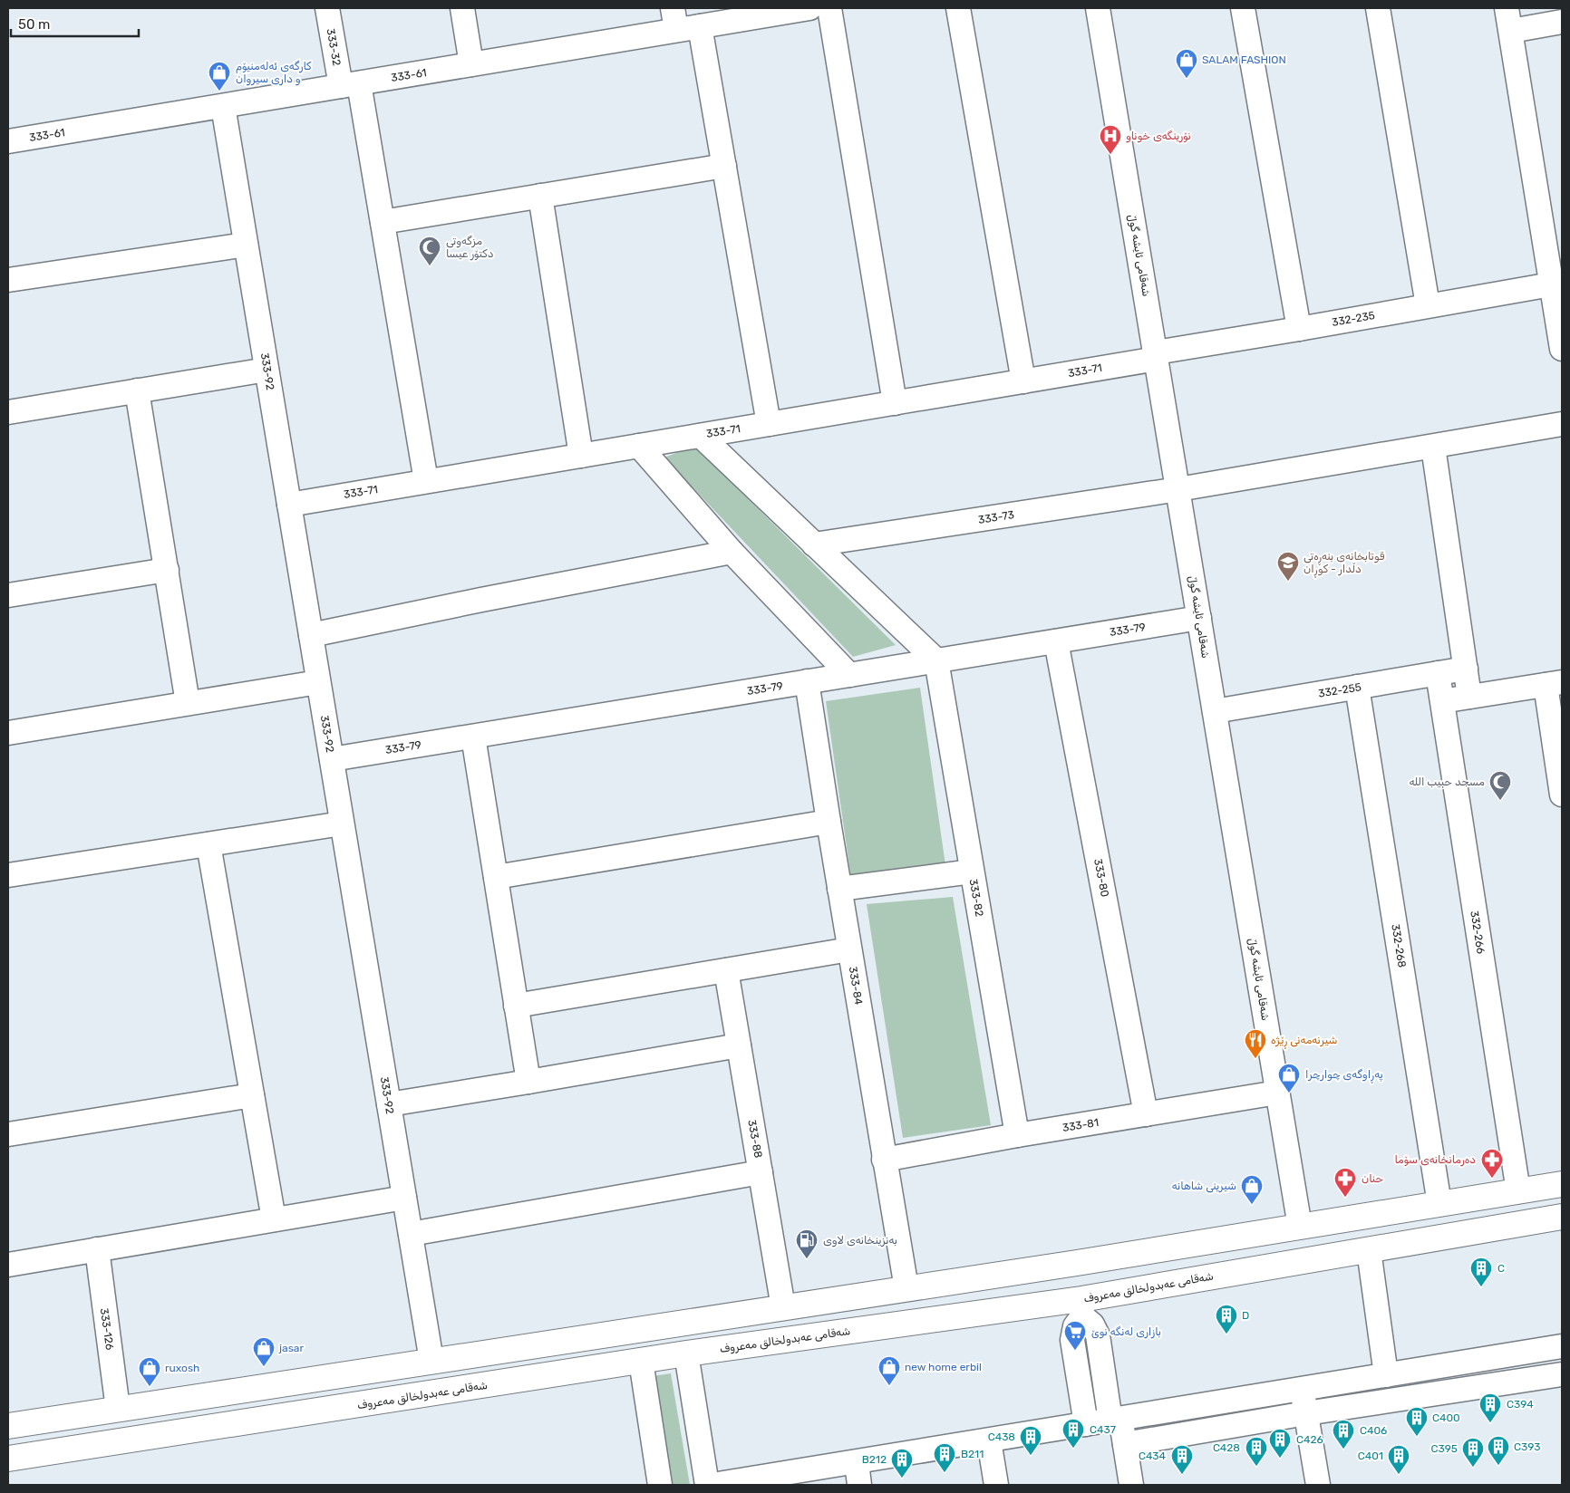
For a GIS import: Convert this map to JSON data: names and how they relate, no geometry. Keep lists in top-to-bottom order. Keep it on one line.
{"streets":{"main road":["شەقامی عەبدولخالق مەعروف"],"street":["333-32","333-61","شەقامی ئایشە گوڵ","332-235","333-71","333-92","333-73","333-79","332-255","333-80","333-82","332-266","332-268","333-84","333-81","333-88","333-126"]},"crossings":[["333-32","333-61"],["333-32","333-71"],["333-61","333-92"],["شەقامی ئایشە گوڵ","332-235"],["شەقامی ئایشە گوڵ","333-71"],["شەقامی ئایشە گوڵ","333-73"],["شەقامی ئایشە گوڵ","333-79"],["شەقامی ئایشە گوڵ","332-255"],["شەقامی ئایشە گوڵ","333-81"],["332-235","333-71"],["333-71","333-92"],["333-92","333-79"],["333-79","333-80"],["333-79","333-82"],["333-79","333-84"],["332-255","332-266"],["332-255","332-268"],["333-80","333-81"],["333-82","333-81"],["333-84","333-81"]],"places":{"shop":["SALAM FASHION","کارگەی ئەلەمنیۆم و داری سیروان","پەڕاوگەی چوارچرا","شیرینی شاهانە","jasar","new home erbil","ruxosh"],"hospital":["نۆرینگەی خوناو"],"mosque":["مزگەوتی دکتۆر عیسا","مسجد حبيب الله"],"school or university":["قوتابخانەی بنەڕەتی دڵدار - کوڕان"],"restaurant":["شیرنەمەنی ڕێژە"],"pharmacy":["دەرمانخانەی سۆما","حنان"],"fuel station":["بەنزینخانەی لاوی"],"building":["C","D","C394","C400","C437","C406","C438","C426","C393","C428","C395","B211","C434","C401","B212"],"supermarket":["بازاری لەنگە نوێ"]},"scale_bar":"50 m"}
